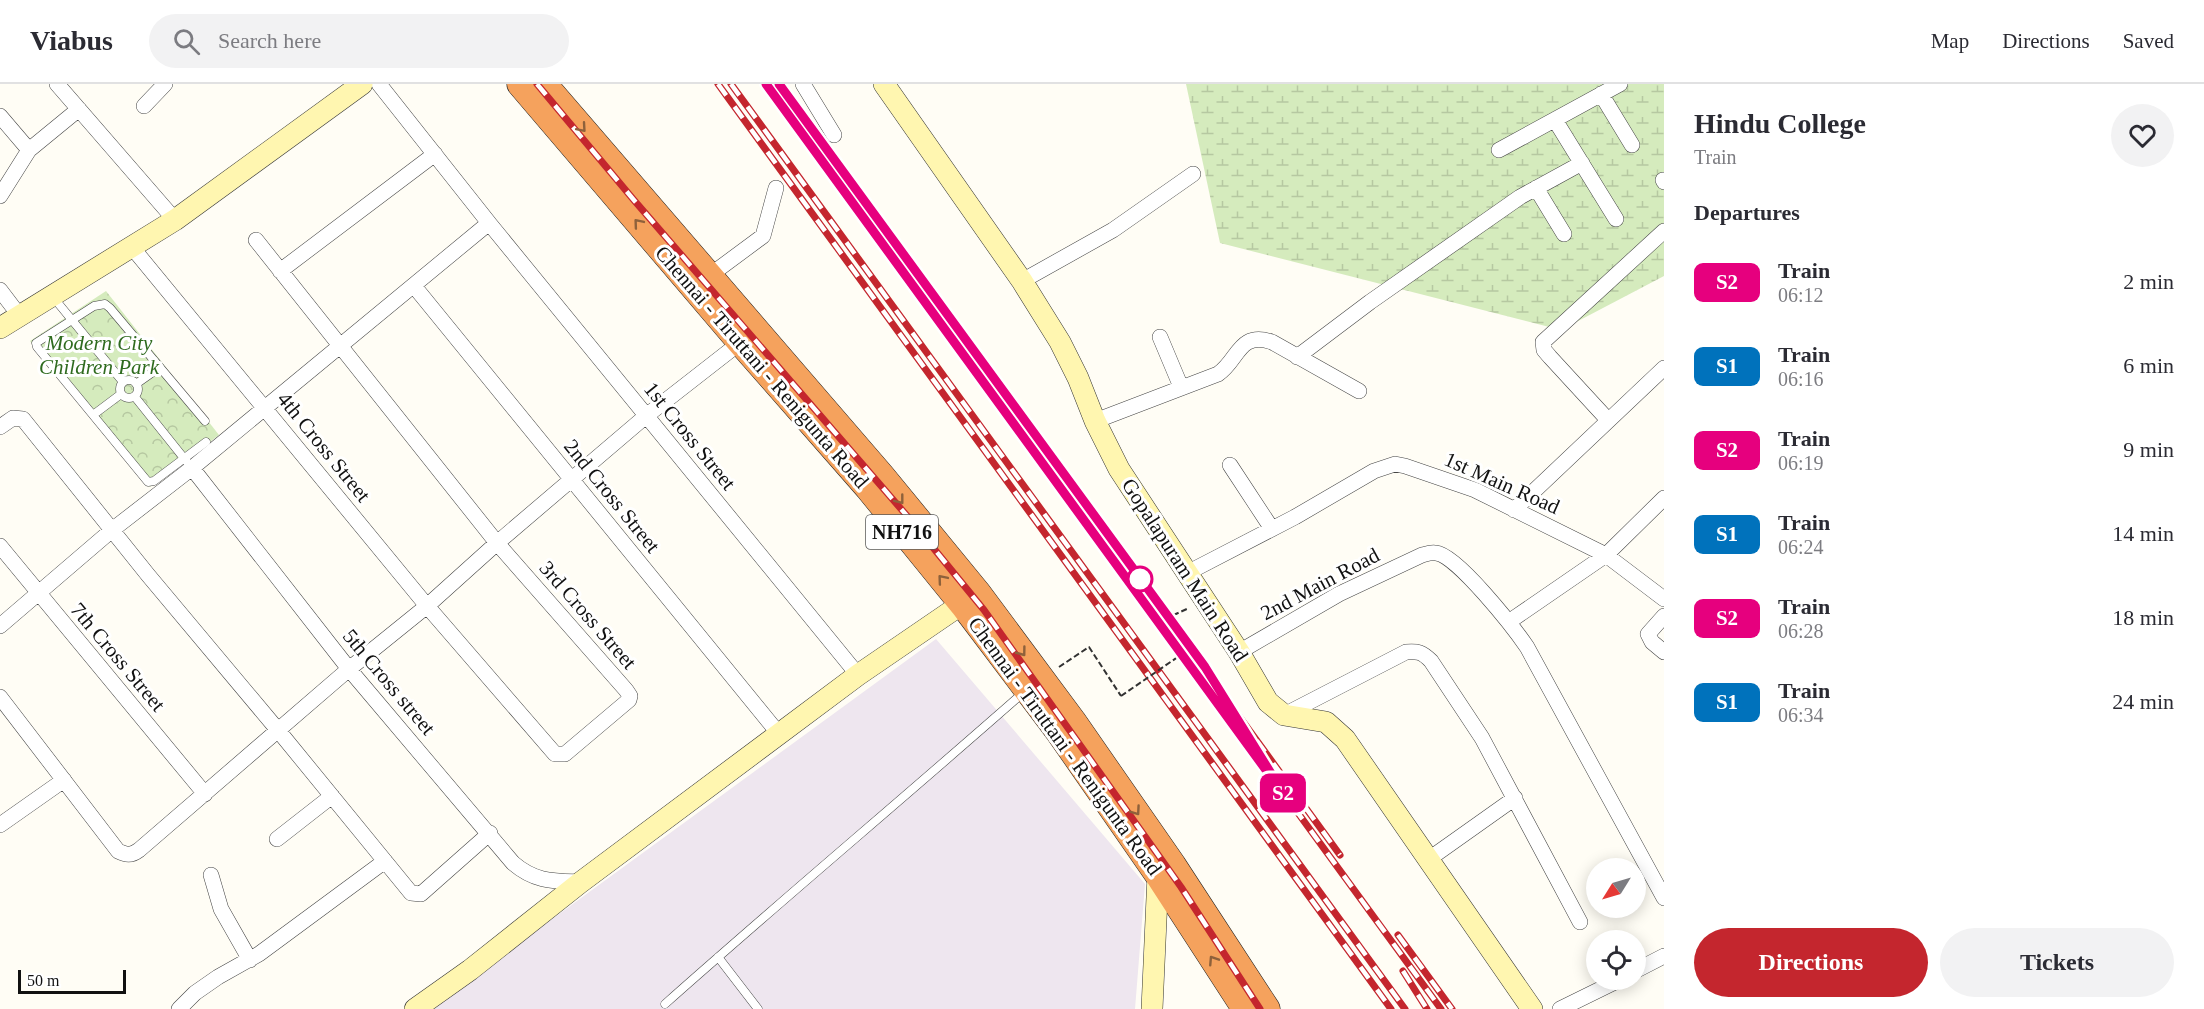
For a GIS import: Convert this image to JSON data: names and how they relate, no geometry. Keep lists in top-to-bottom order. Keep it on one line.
{"streets":{"highway":["Chennai - Tiruttani - Renigunta Road","NH716"],"street":["1st Cross Street","4th Cross Street","1st Main Road","2nd Cross Street","Gopalapuram Main Road","2nd Main Road","3rd Cross Street","7th Cross Street","5th Cross street"]},"crossings":[["4th Cross Street","3rd Cross Street"],["1st Main Road","Gopalapuram Main Road"],["Gopalapuram Main Road","2nd Main Road"]],"parks":["Modern City Children Park"],"scale_bar":"50 m","north":"bottom left","page":{"header":"Viabus","search":"Search here","nav":["Map","Directions","Saved"],"on_map":"S2","heading":[["Hindu College","Train"],"Departures"],"list":[{"mark":"S2","name":"Train","note":"06:12","value":"2 min"},{"mark":"S1","name":"Train","note":"06:16","value":"6 min"},{"mark":"S2","name":"Train","note":"06:19","value":"9 min"},{"mark":"S1","name":"Train","note":"06:24","value":"14 min"},{"mark":"S2","name":"Train","note":"06:28","value":"18 min"},{"mark":"S1","name":"Train","note":"06:34","value":"24 min"}],"buttons":["Directions","Tickets"],"scale":"50 m"}}
